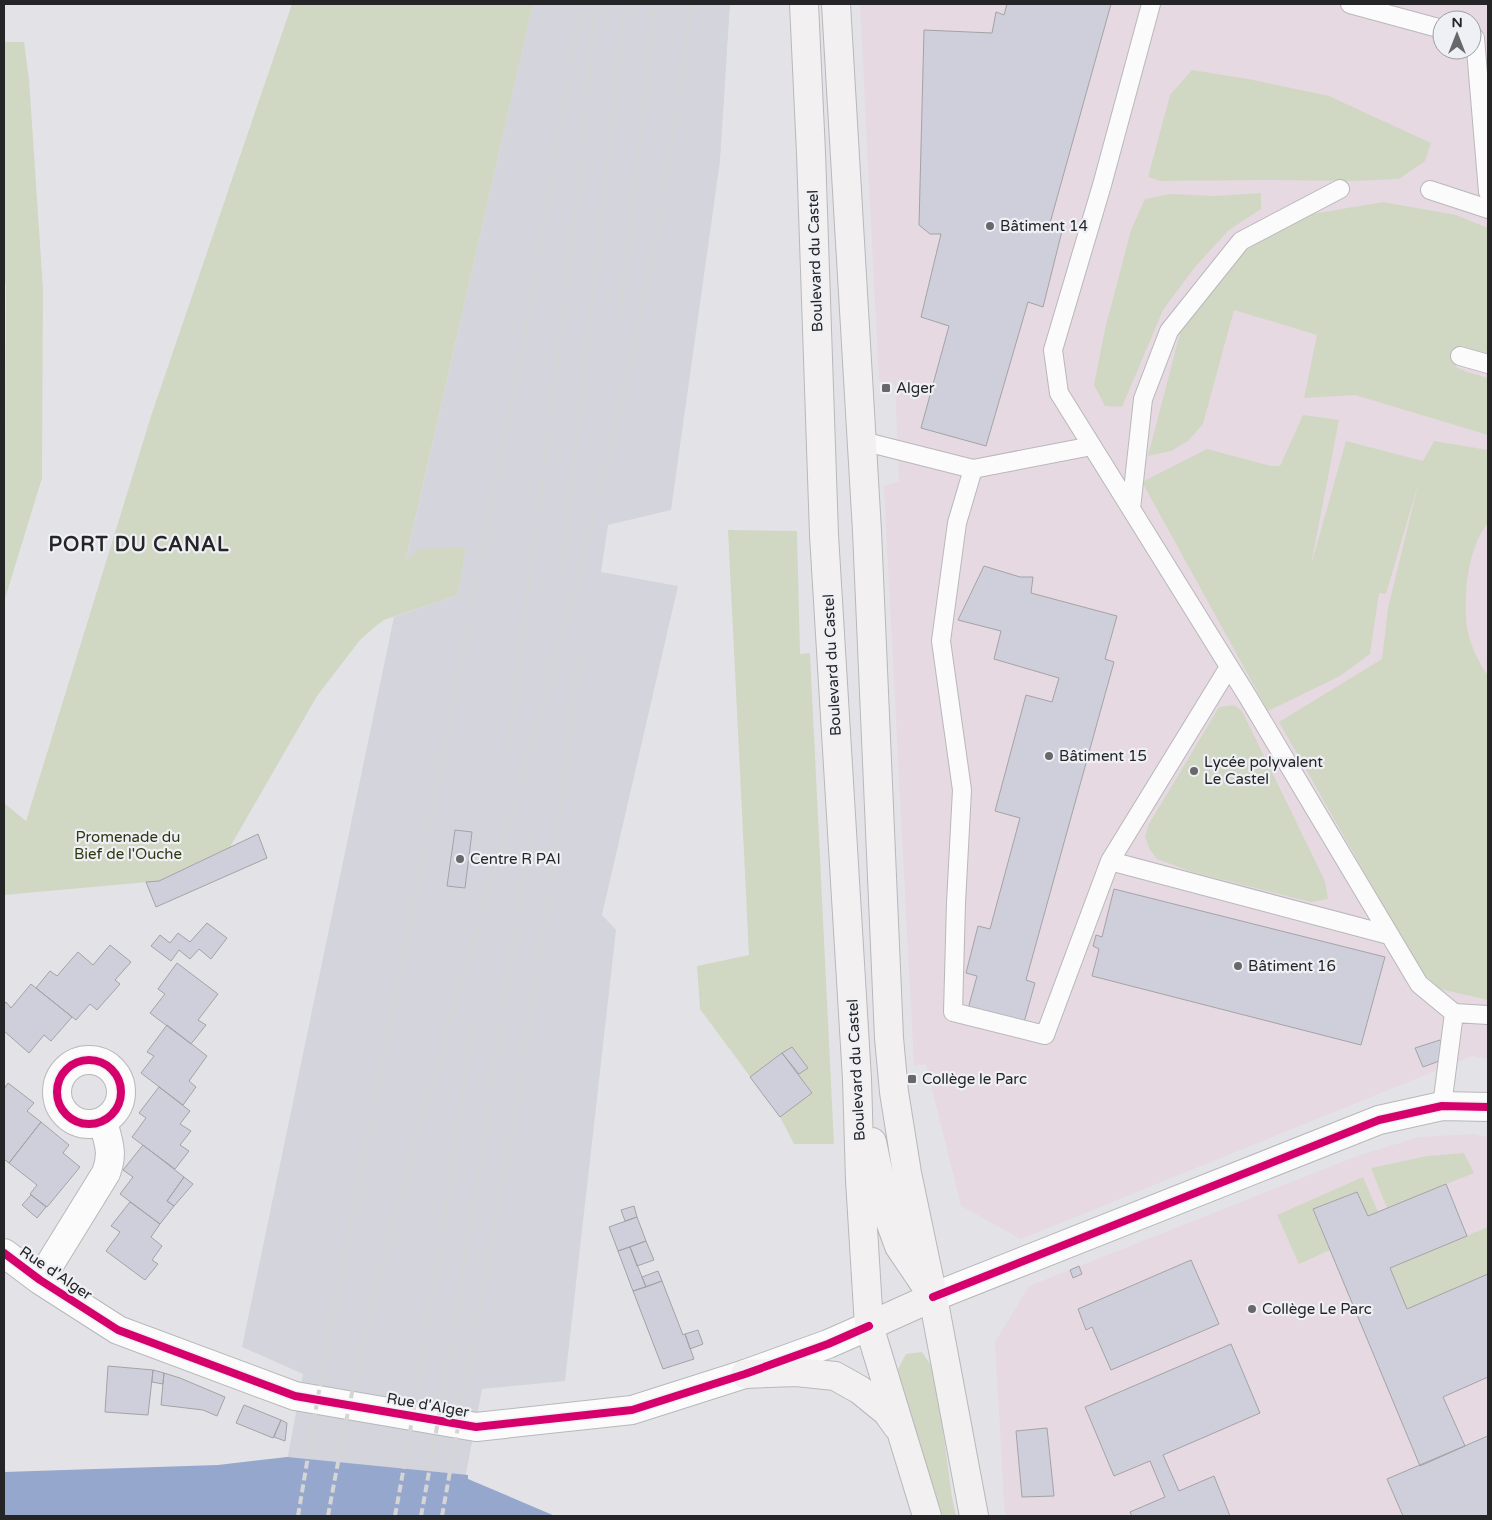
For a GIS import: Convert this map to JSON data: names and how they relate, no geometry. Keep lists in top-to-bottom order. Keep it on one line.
{"streets":{"main road":["Boulevard du Castel"],"street":["Rue d'Alger"]},"crossings":[["Boulevard du Castel","Rue d'Alger"]],"districts":["PORT DU CANAL"],"parks":["Promenade du Bief de l'Ouche"],"places":{"other":["Bâtiment 14","Bâtiment 15","Lycée polyvalent Le Castel","Centre R PAI","Bâtiment 16","Collège Le Parc"],"transit":["Alger","Collège le Parc"]},"north":"top"}
